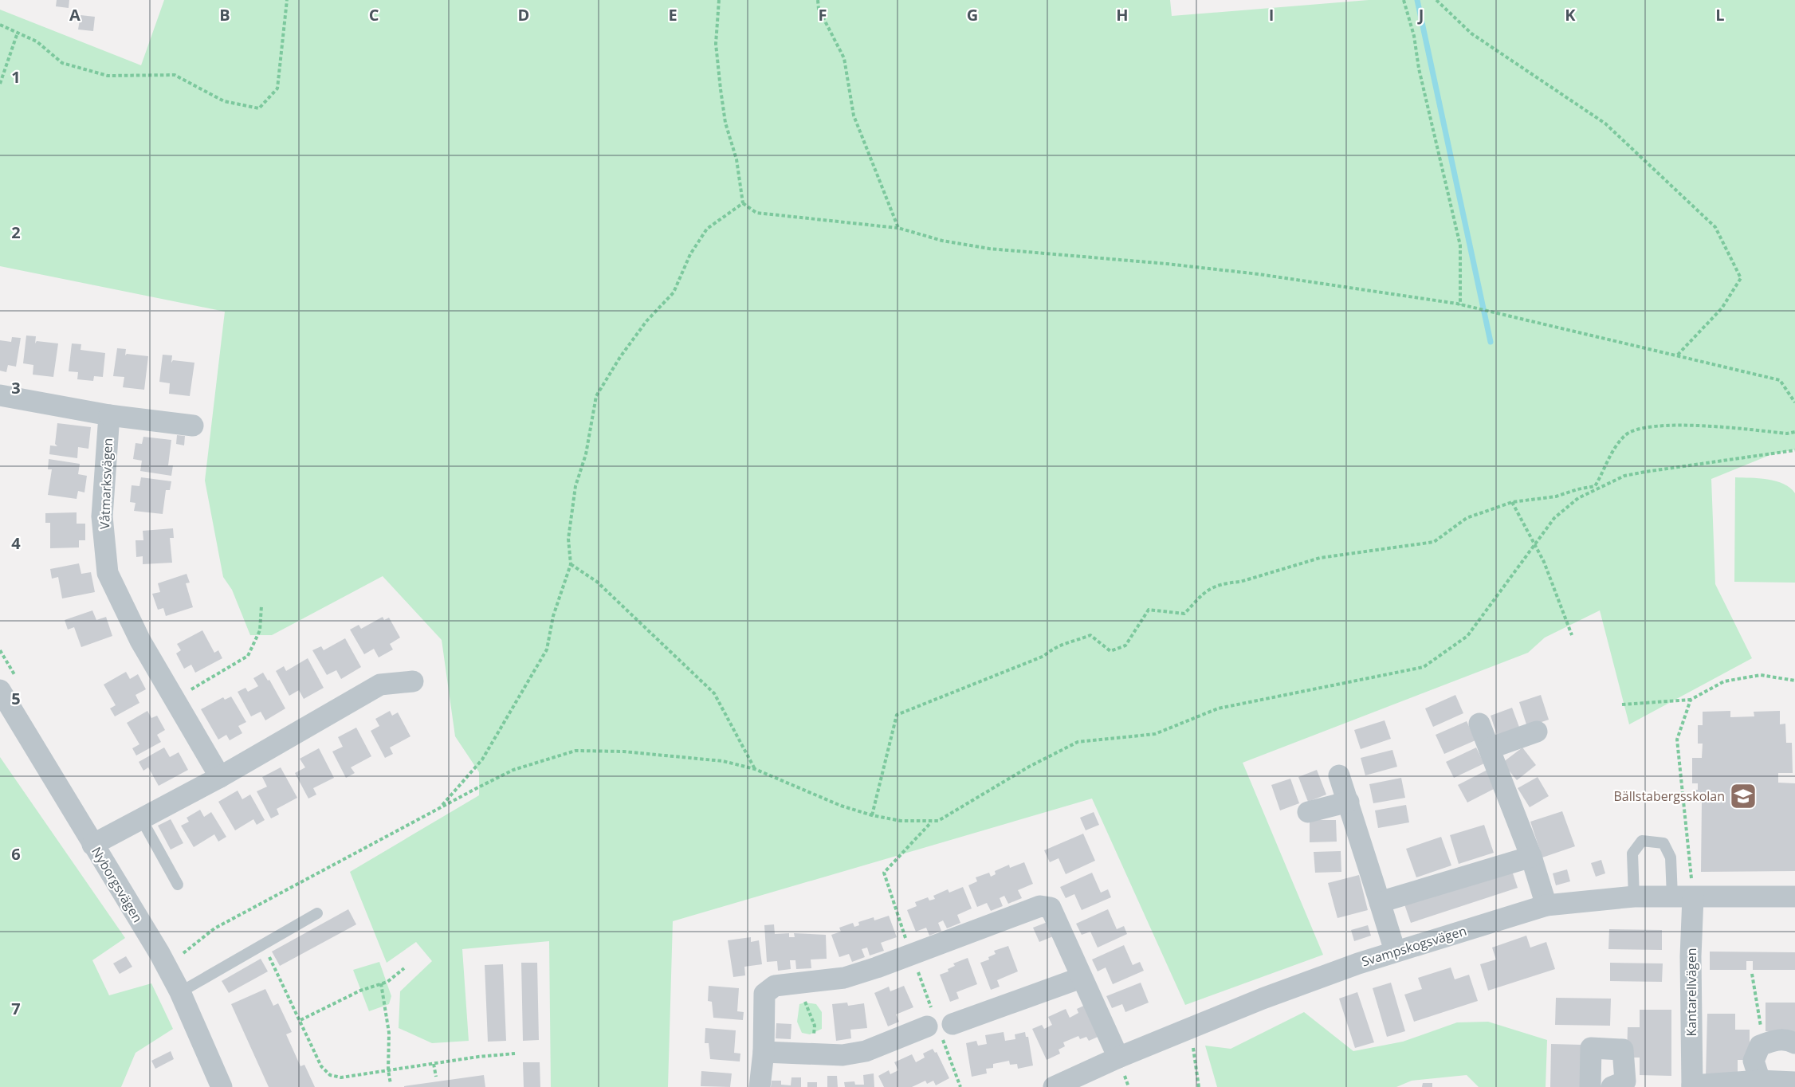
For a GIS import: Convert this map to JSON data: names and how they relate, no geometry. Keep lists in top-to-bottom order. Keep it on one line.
{"streets":{"street":["Våtmarksvägen","Nyborgsvägen","Svampskogsvägen","Kantarellvägen"]},"crossings":[["Svampskogsvägen","Kantarellvägen"]],"places":{"school or university":["Bällstabergsskolan"]},"grid":{"columns":["A","B","C","D","E","F","G","H","I","J","K","L"],"rows":["1","2","3","4","5","6","7"]}}
